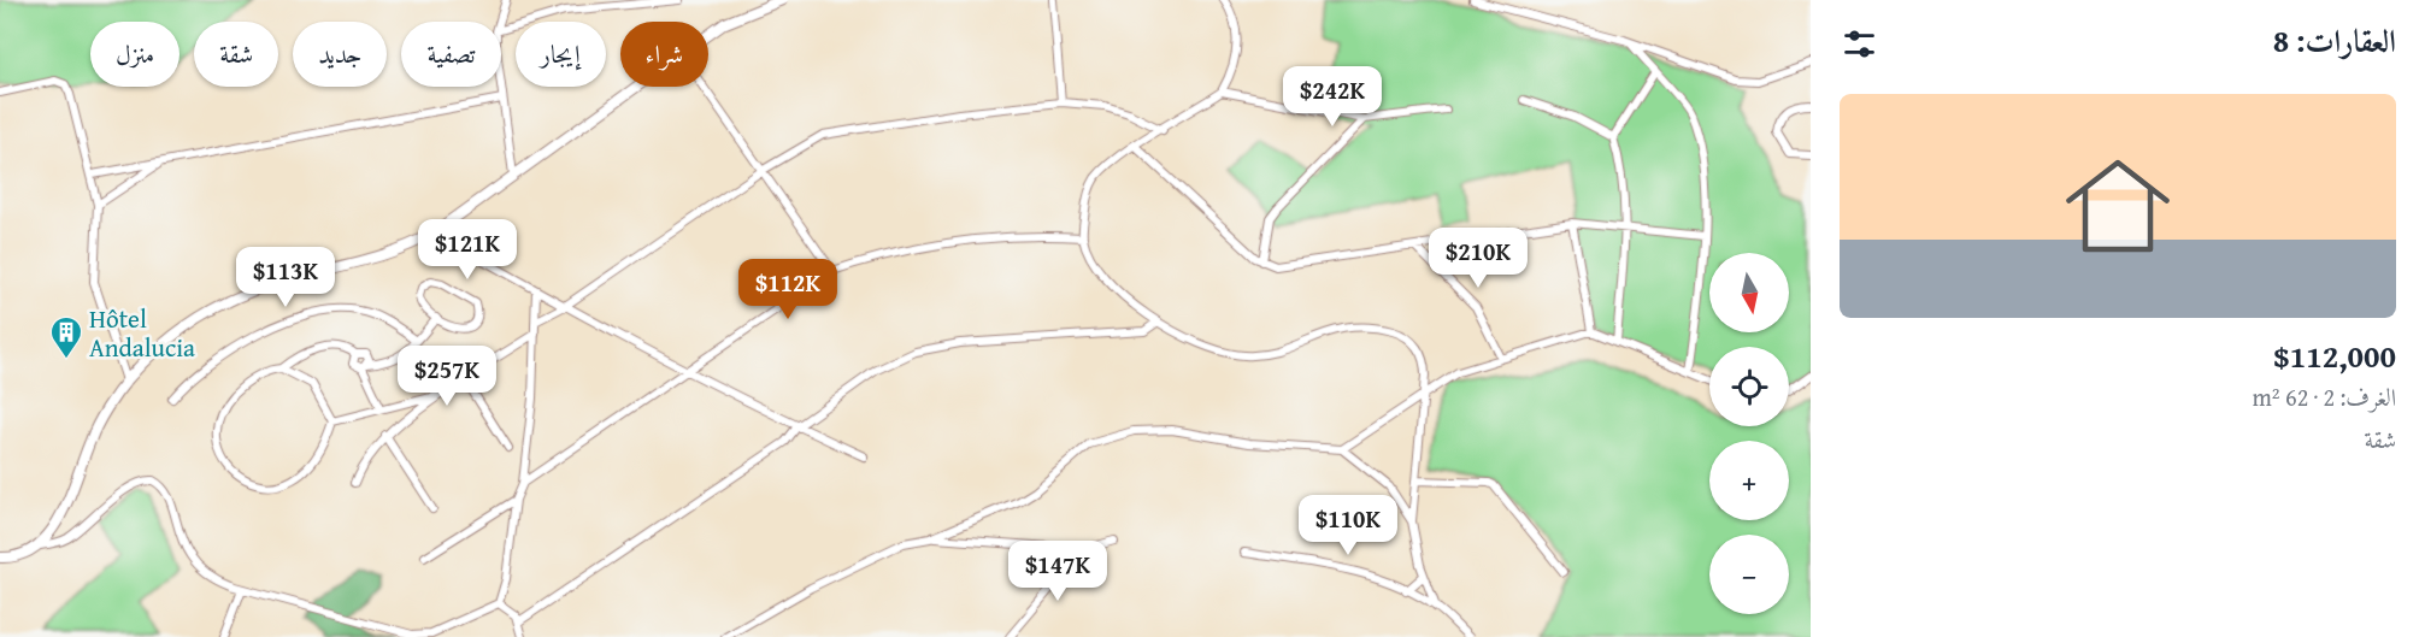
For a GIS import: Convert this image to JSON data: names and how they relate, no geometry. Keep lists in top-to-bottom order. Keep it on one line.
{"places":{"building":["Hôtel Andalucia"]},"north":"bottom","page":{"heading":"العقارات: 8","chip":["شراء","إيجار","تصفية","جديد","شقة","منزل"],"price":["$242K","$121K","$210K","$113K","$112K","$257K","$110K","$147K"],"list":[{"name":"$112,000","note":"الغرف: 2 · 62 m² · شقة"}],"map_buttons":["+","−"]}}
